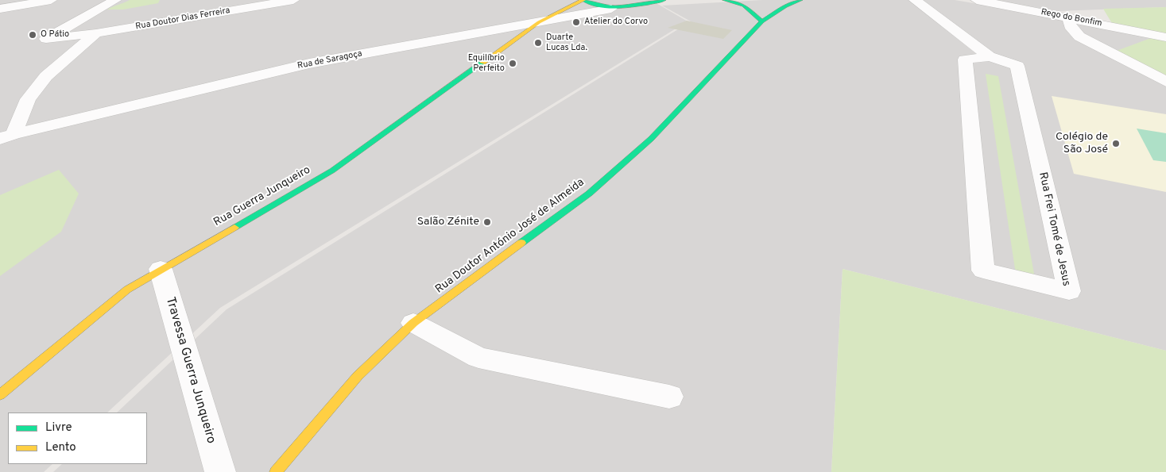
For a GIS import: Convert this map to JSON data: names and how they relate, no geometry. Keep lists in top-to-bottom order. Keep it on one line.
{"streets":{"street":["Rego do Bonfim","Rua Doutor Dias Ferreira","Rua de Saragoça","Rua Guerra Junqueiro","Rua Frei Tomé de Jesus","Rua Doutor António José de Almeida","Travessa Guerra Junqueiro"]},"crossings":[["Rua de Saragoça","Rua Guerra Junqueiro"],["Rua Guerra Junqueiro","Travessa Guerra Junqueiro"]],"places":["Atelier do Corvo","O Pátio","Duarte Lucas Lda.","Equilíbrio Perfeito","Colégio de São José","Salão Zénite"],"legend":["Livre","Lento"]}
